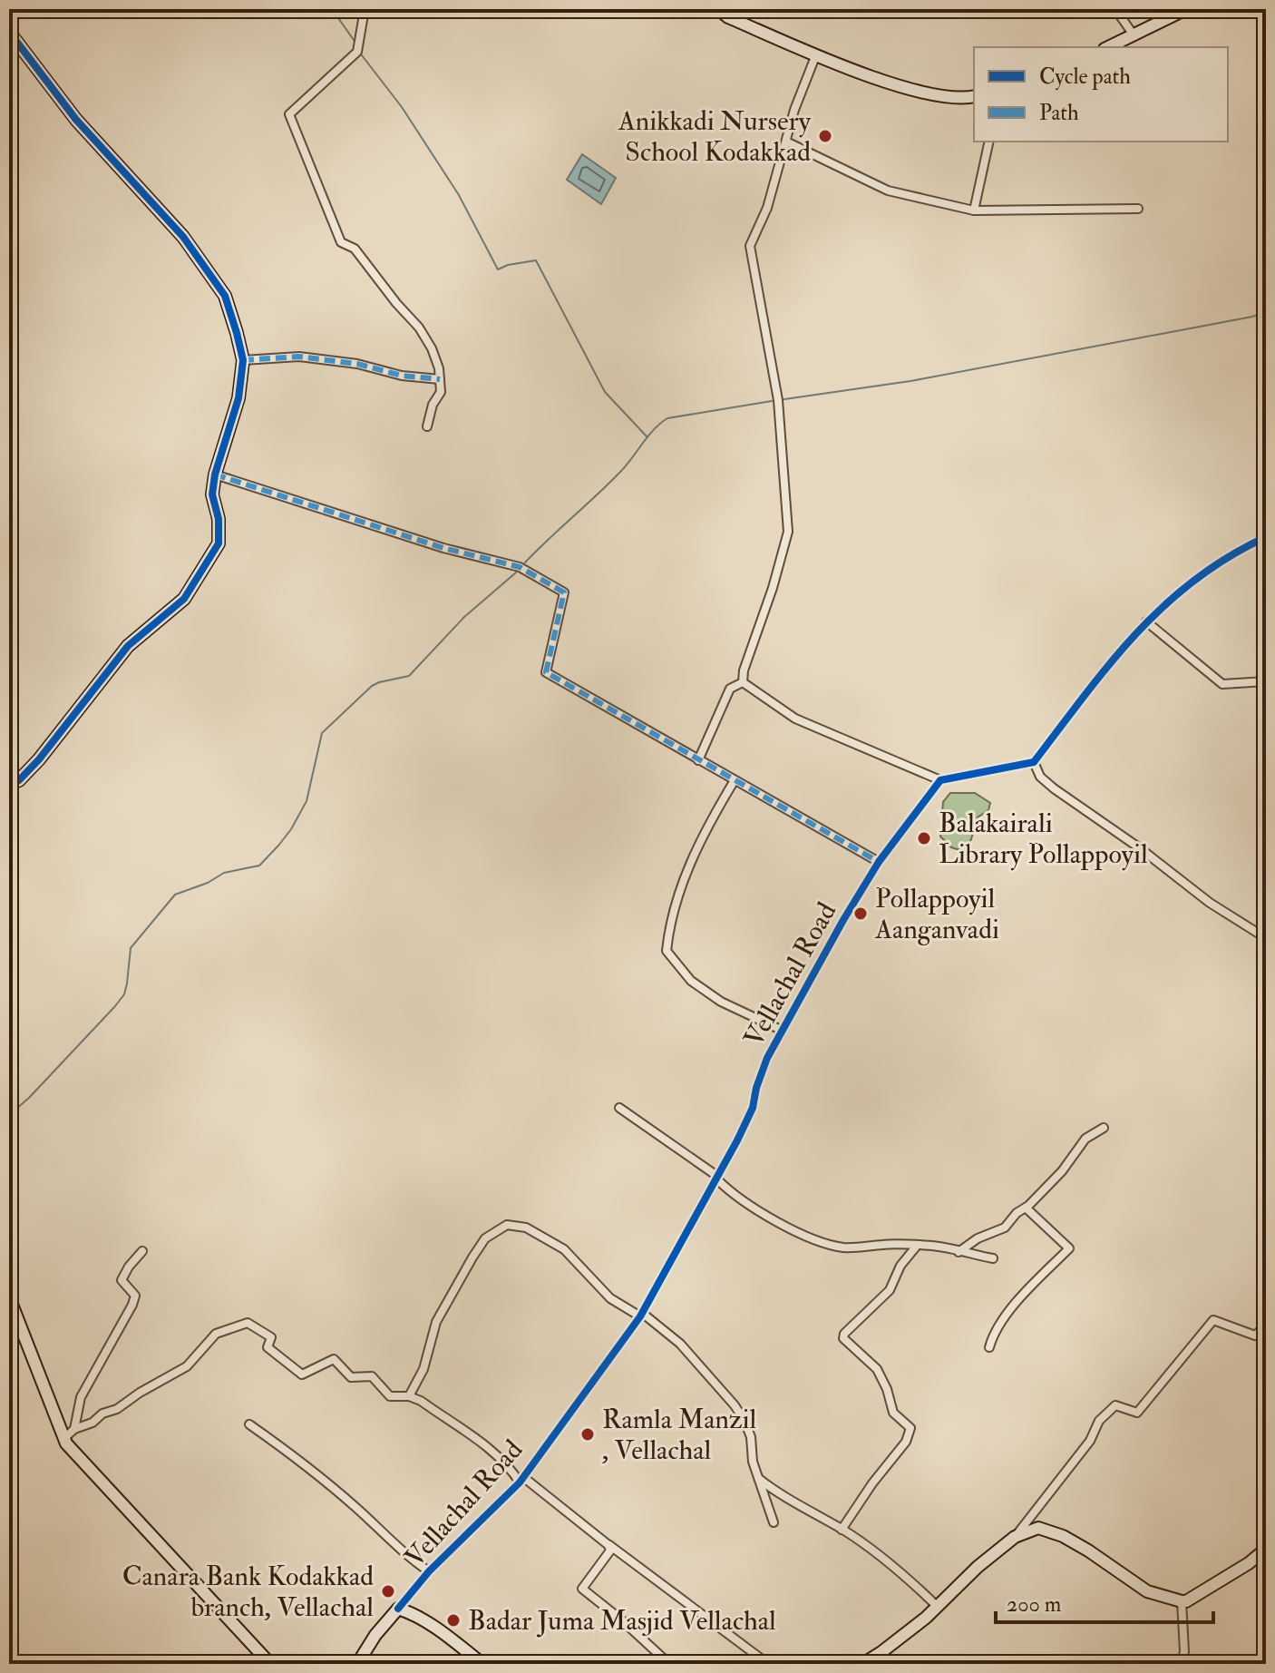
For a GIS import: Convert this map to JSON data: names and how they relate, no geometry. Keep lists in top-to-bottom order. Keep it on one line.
{"streets":{"street":["Vellachal Road"]},"places":["Anikkadi Nursery School Kodakkad","Balakairali Library Pollappoyil","Pollappoyil Aanganvadi","Ramla Manzil , Vellachal","Canara Bank Kodakkad branch, Vellachal","Badar Juma Masjid Vellachal"],"legend":["Cycle path","Path"],"scale_bar":"200 m"}
